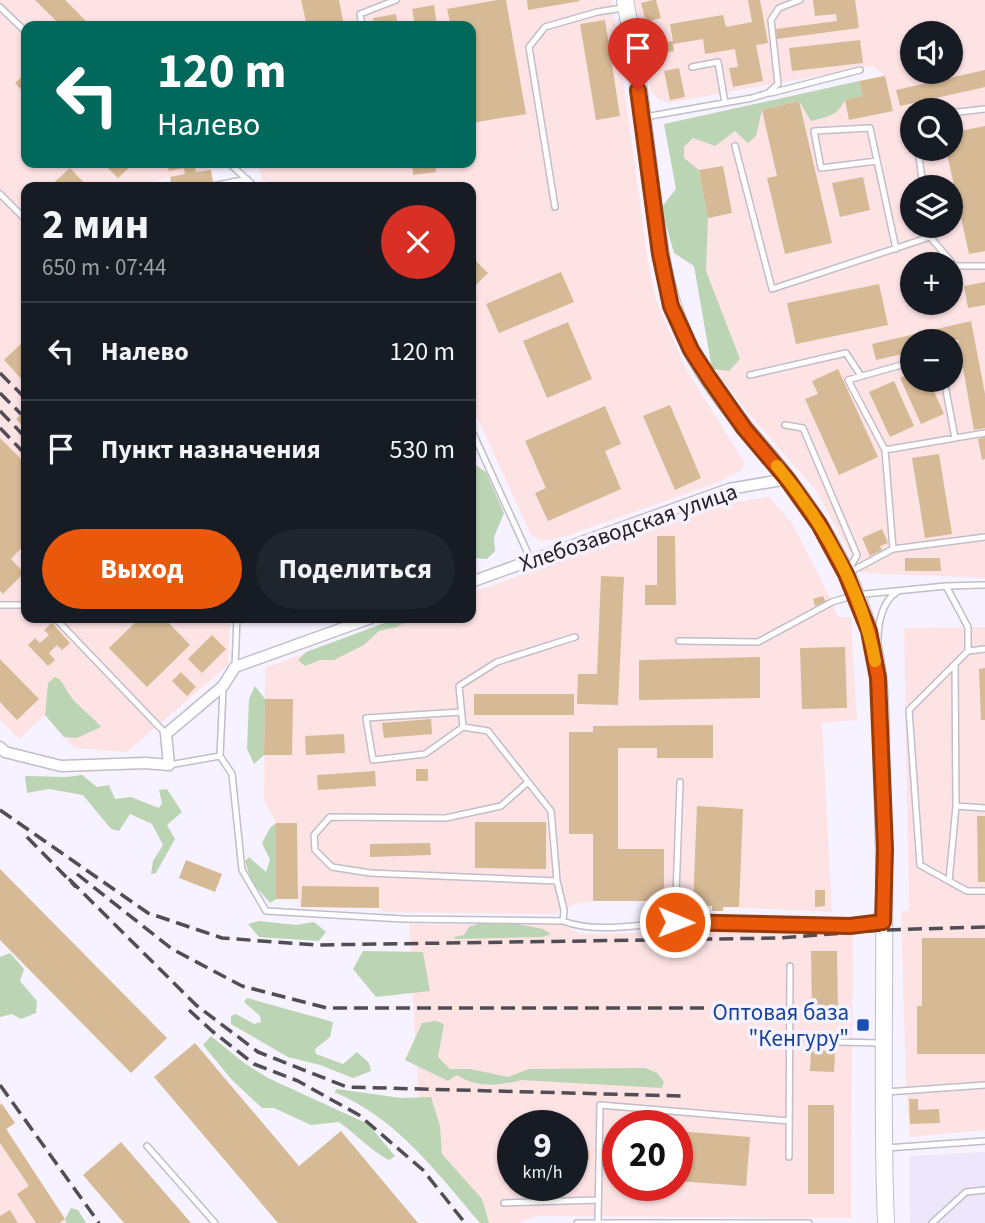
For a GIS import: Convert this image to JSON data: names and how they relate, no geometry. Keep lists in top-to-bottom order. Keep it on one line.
{"streets":{"street":["Хлебозаводская улица"]},"places":{"transit":["Оптовая база \"Кенгуру\""]},"page":{"map_buttons":["+","−"],"turn":["120 m","Налево"],"heading":["2 мин","650 m · 07:44"],"list":[{"name":"Налево","value":"120 m"},{"name":"Пункт назначения","value":"530 m"}],"buttons":["Выход","Поделиться"],"speed":"9 km/h","limit":"20"}}
